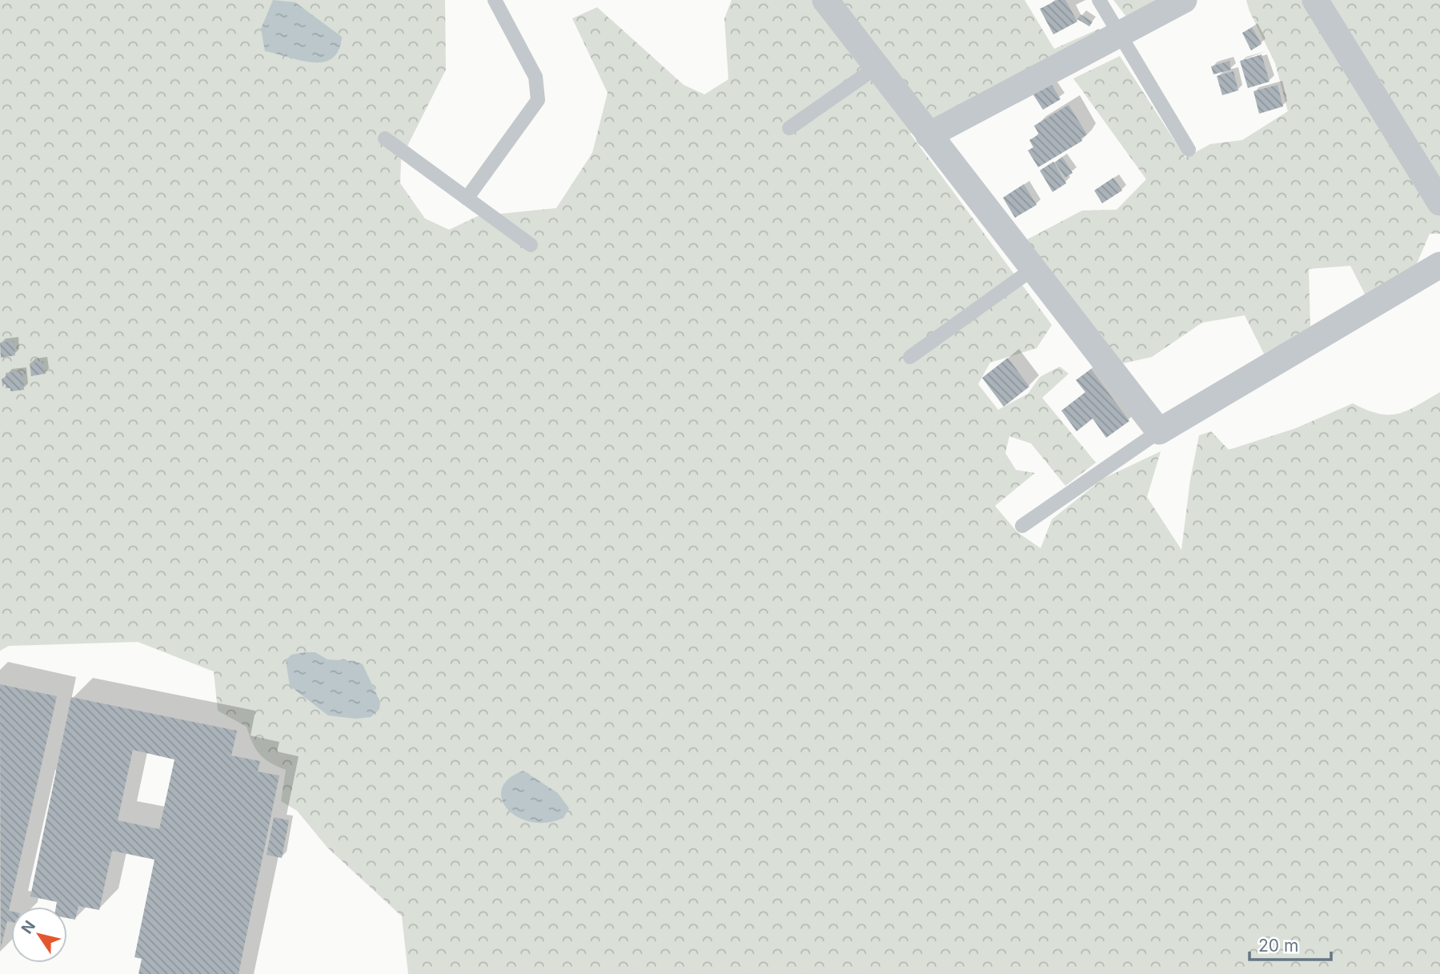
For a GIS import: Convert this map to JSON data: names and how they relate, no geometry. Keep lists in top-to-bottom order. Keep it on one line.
{"scale_bar":"20 m","north":"top left"}
